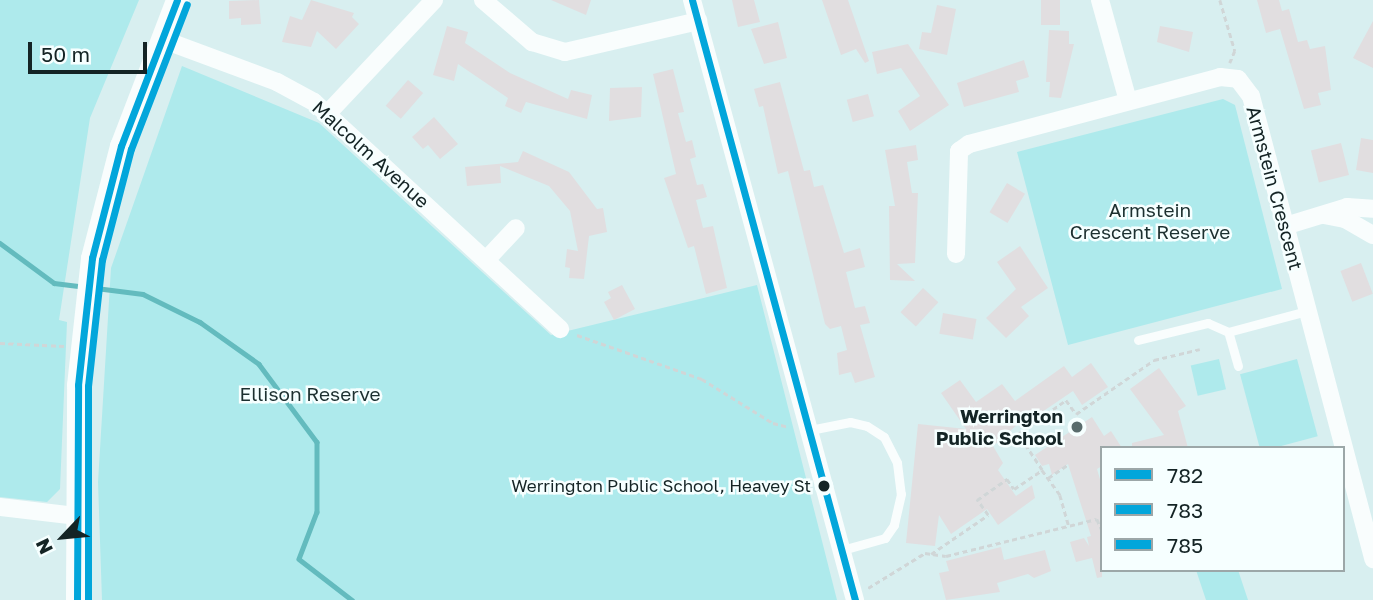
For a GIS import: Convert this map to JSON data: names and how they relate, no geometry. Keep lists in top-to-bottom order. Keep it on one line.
{"streets":{"street":["Malcolm Avenue","Armstein Crescent"]},"parks":["Armstein Crescent Reserve","Ellison Reserve"],"places":["Werrington Public School","Werrington Public School, Heavey St"],"lines":["transit line 782","transit line 785","transit line 783"],"legend":["782","783","785"],"scale_bar":"50 m","north":"bottom left"}
